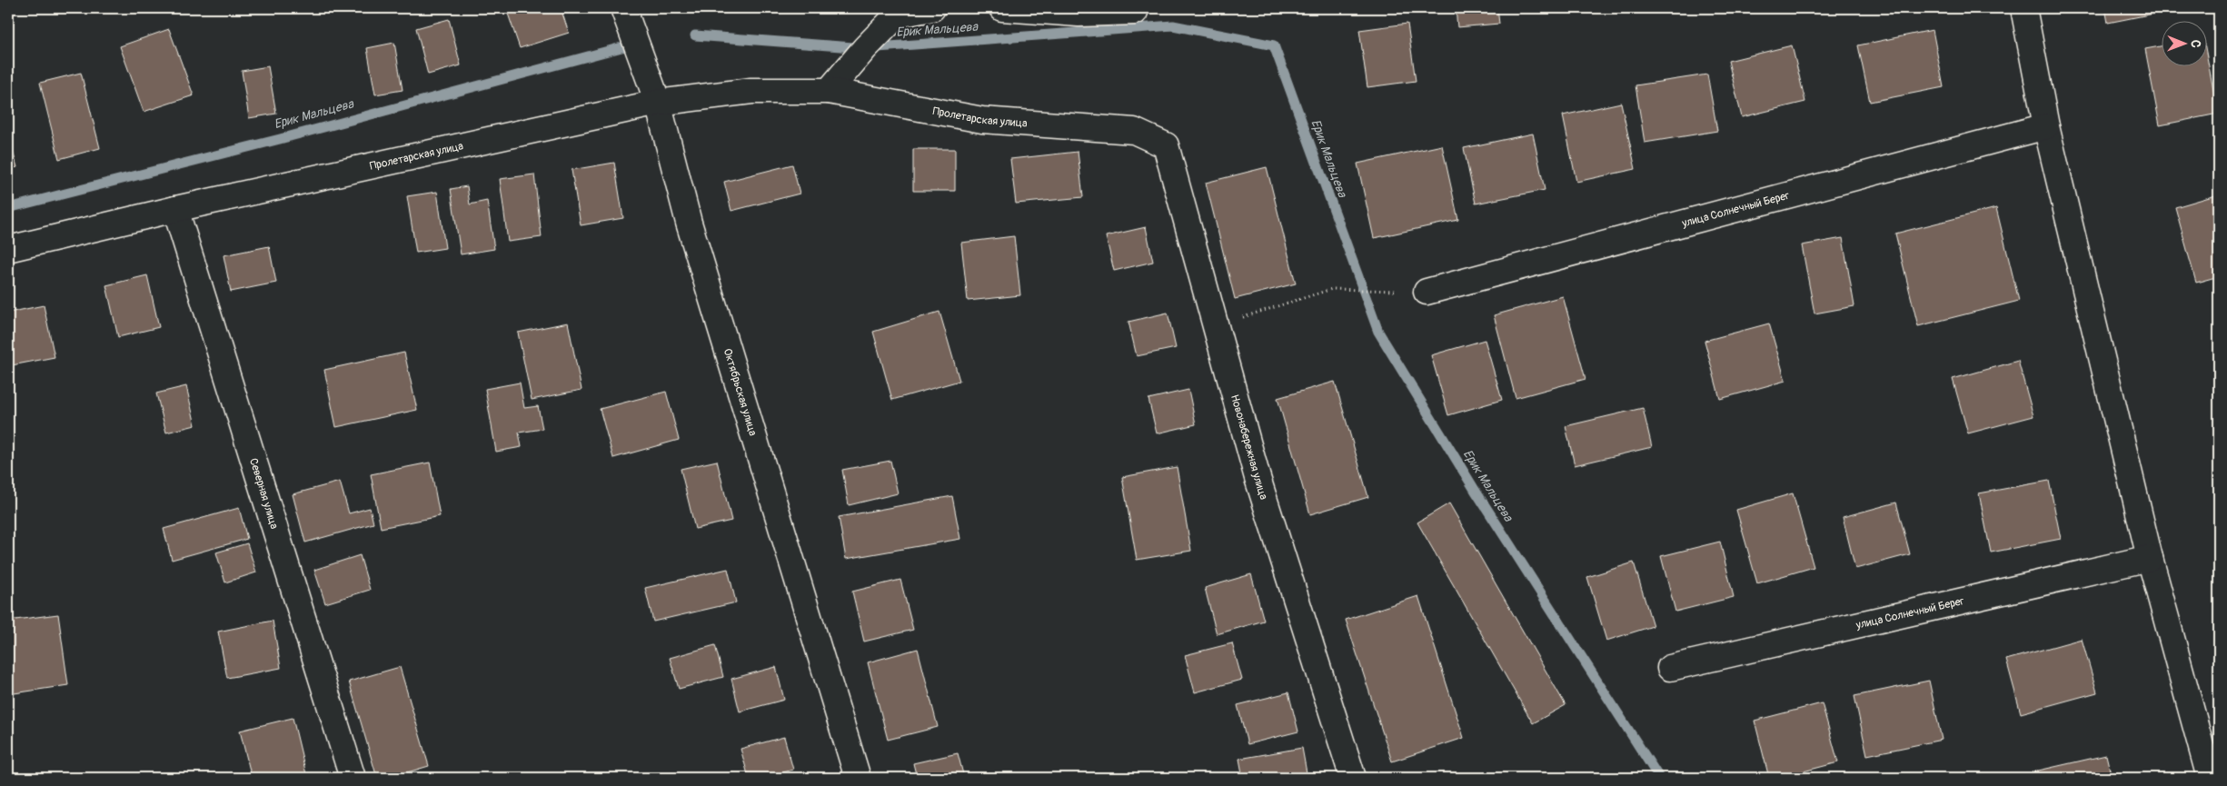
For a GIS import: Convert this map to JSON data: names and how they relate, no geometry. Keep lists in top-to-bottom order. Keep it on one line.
{"streets":{"street":["Пролетарская улица","улица Солнечный Берег","Октябрьская улица","Новонабережная улица","Северная улица"]},"crossings":[["Пролетарская улица","Октябрьская улица"],["Пролетарская улица","Новонабережная улица"],["Пролетарская улица","Северная улица"]],"water":["Ерик Мальцева"],"north":"right"}
